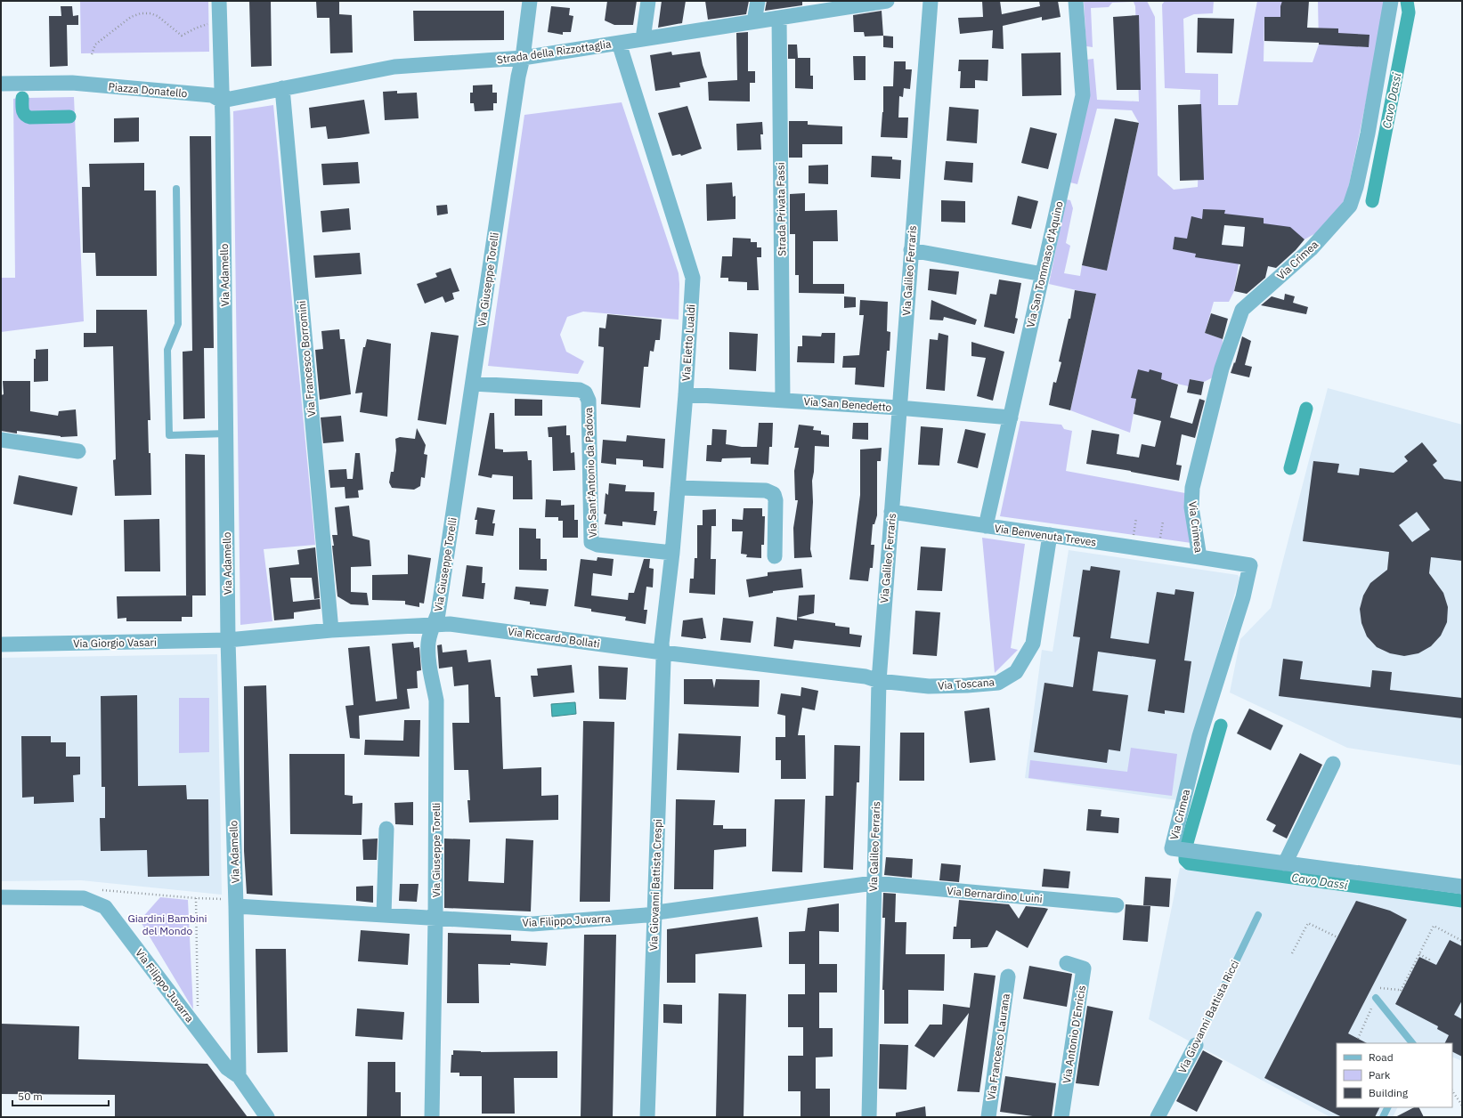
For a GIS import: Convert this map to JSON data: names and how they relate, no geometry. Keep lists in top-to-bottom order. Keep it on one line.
{"streets":{"street":["Strada della Rizzottaglia","Piazza Donatello","Strada Privata Fassi","Via Crimea","Via San Tommaso d'Aquino","Via Galileo Ferraris","Via Adamello","Via Giuseppe Torelli","Via Eletto Lualdi","Via Francesco Borromini","Via San Benedetto","Via Sant'Antonio da Padova","Via Benvenuta Treves","Via Riccardo Bollati","Via Giorgio Vasari","Via Toscana","Via Giovanni Battista Crespi","Via Bernardino Luini","Via Filippo Juvarra","Via Giovanni Battista Ricci","Via Antonio D'Enricis","Via Francesco Laurana"]},"crossings":[["Strada della Rizzottaglia","Piazza Donatello"],["Strada della Rizzottaglia","Strada Privata Fassi"],["Strada della Rizzottaglia","Via Adamello"],["Strada della Rizzottaglia","Via Giuseppe Torelli"],["Strada della Rizzottaglia","Via Eletto Lualdi"],["Strada della Rizzottaglia","Via Francesco Borromini"],["Piazza Donatello","Via Adamello"],["Strada Privata Fassi","Via San Benedetto"],["Via Crimea","Via Benvenuta Treves"],["Via San Tommaso d'Aquino","Via San Benedetto"],["Via San Tommaso d'Aquino","Via Benvenuta Treves"],["Via Galileo Ferraris","Via San Benedetto"],["Via Galileo Ferraris","Via Benvenuta Treves"],["Via Galileo Ferraris","Via Riccardo Bollati"],["Via Galileo Ferraris","Via Toscana"],["Via Galileo Ferraris","Via Bernardino Luini"],["Via Galileo Ferraris","Via Filippo Juvarra"],["Via Adamello","Via Riccardo Bollati"],["Via Adamello","Via Giorgio Vasari"],["Via Adamello","Via Filippo Juvarra"],["Via Giuseppe Torelli","Via Sant'Antonio da Padova"],["Via Giuseppe Torelli","Via Riccardo Bollati"],["Via Giuseppe Torelli","Via Filippo Juvarra"],["Via Eletto Lualdi","Via San Benedetto"],["Via Eletto Lualdi","Via Sant'Antonio da Padova"],["Via Eletto Lualdi","Via Riccardo Bollati"],["Via Eletto Lualdi","Via Giovanni Battista Crespi"],["Via Francesco Borromini","Via Riccardo Bollati"],["Via Benvenuta Treves","Via Toscana"],["Via Riccardo Bollati","Via Giorgio Vasari"],["Via Riccardo Bollati","Via Toscana"],["Via Riccardo Bollati","Via Giovanni Battista Crespi"],["Via Giovanni Battista Crespi","Via Filippo Juvarra"],["Via Bernardino Luini","Via Filippo Juvarra"]],"water":["Cavo Dassi"],"parks":["Giardini Bambini del Mondo"],"legend":["Road","Park","Building"],"scale_bar":"50 m"}
